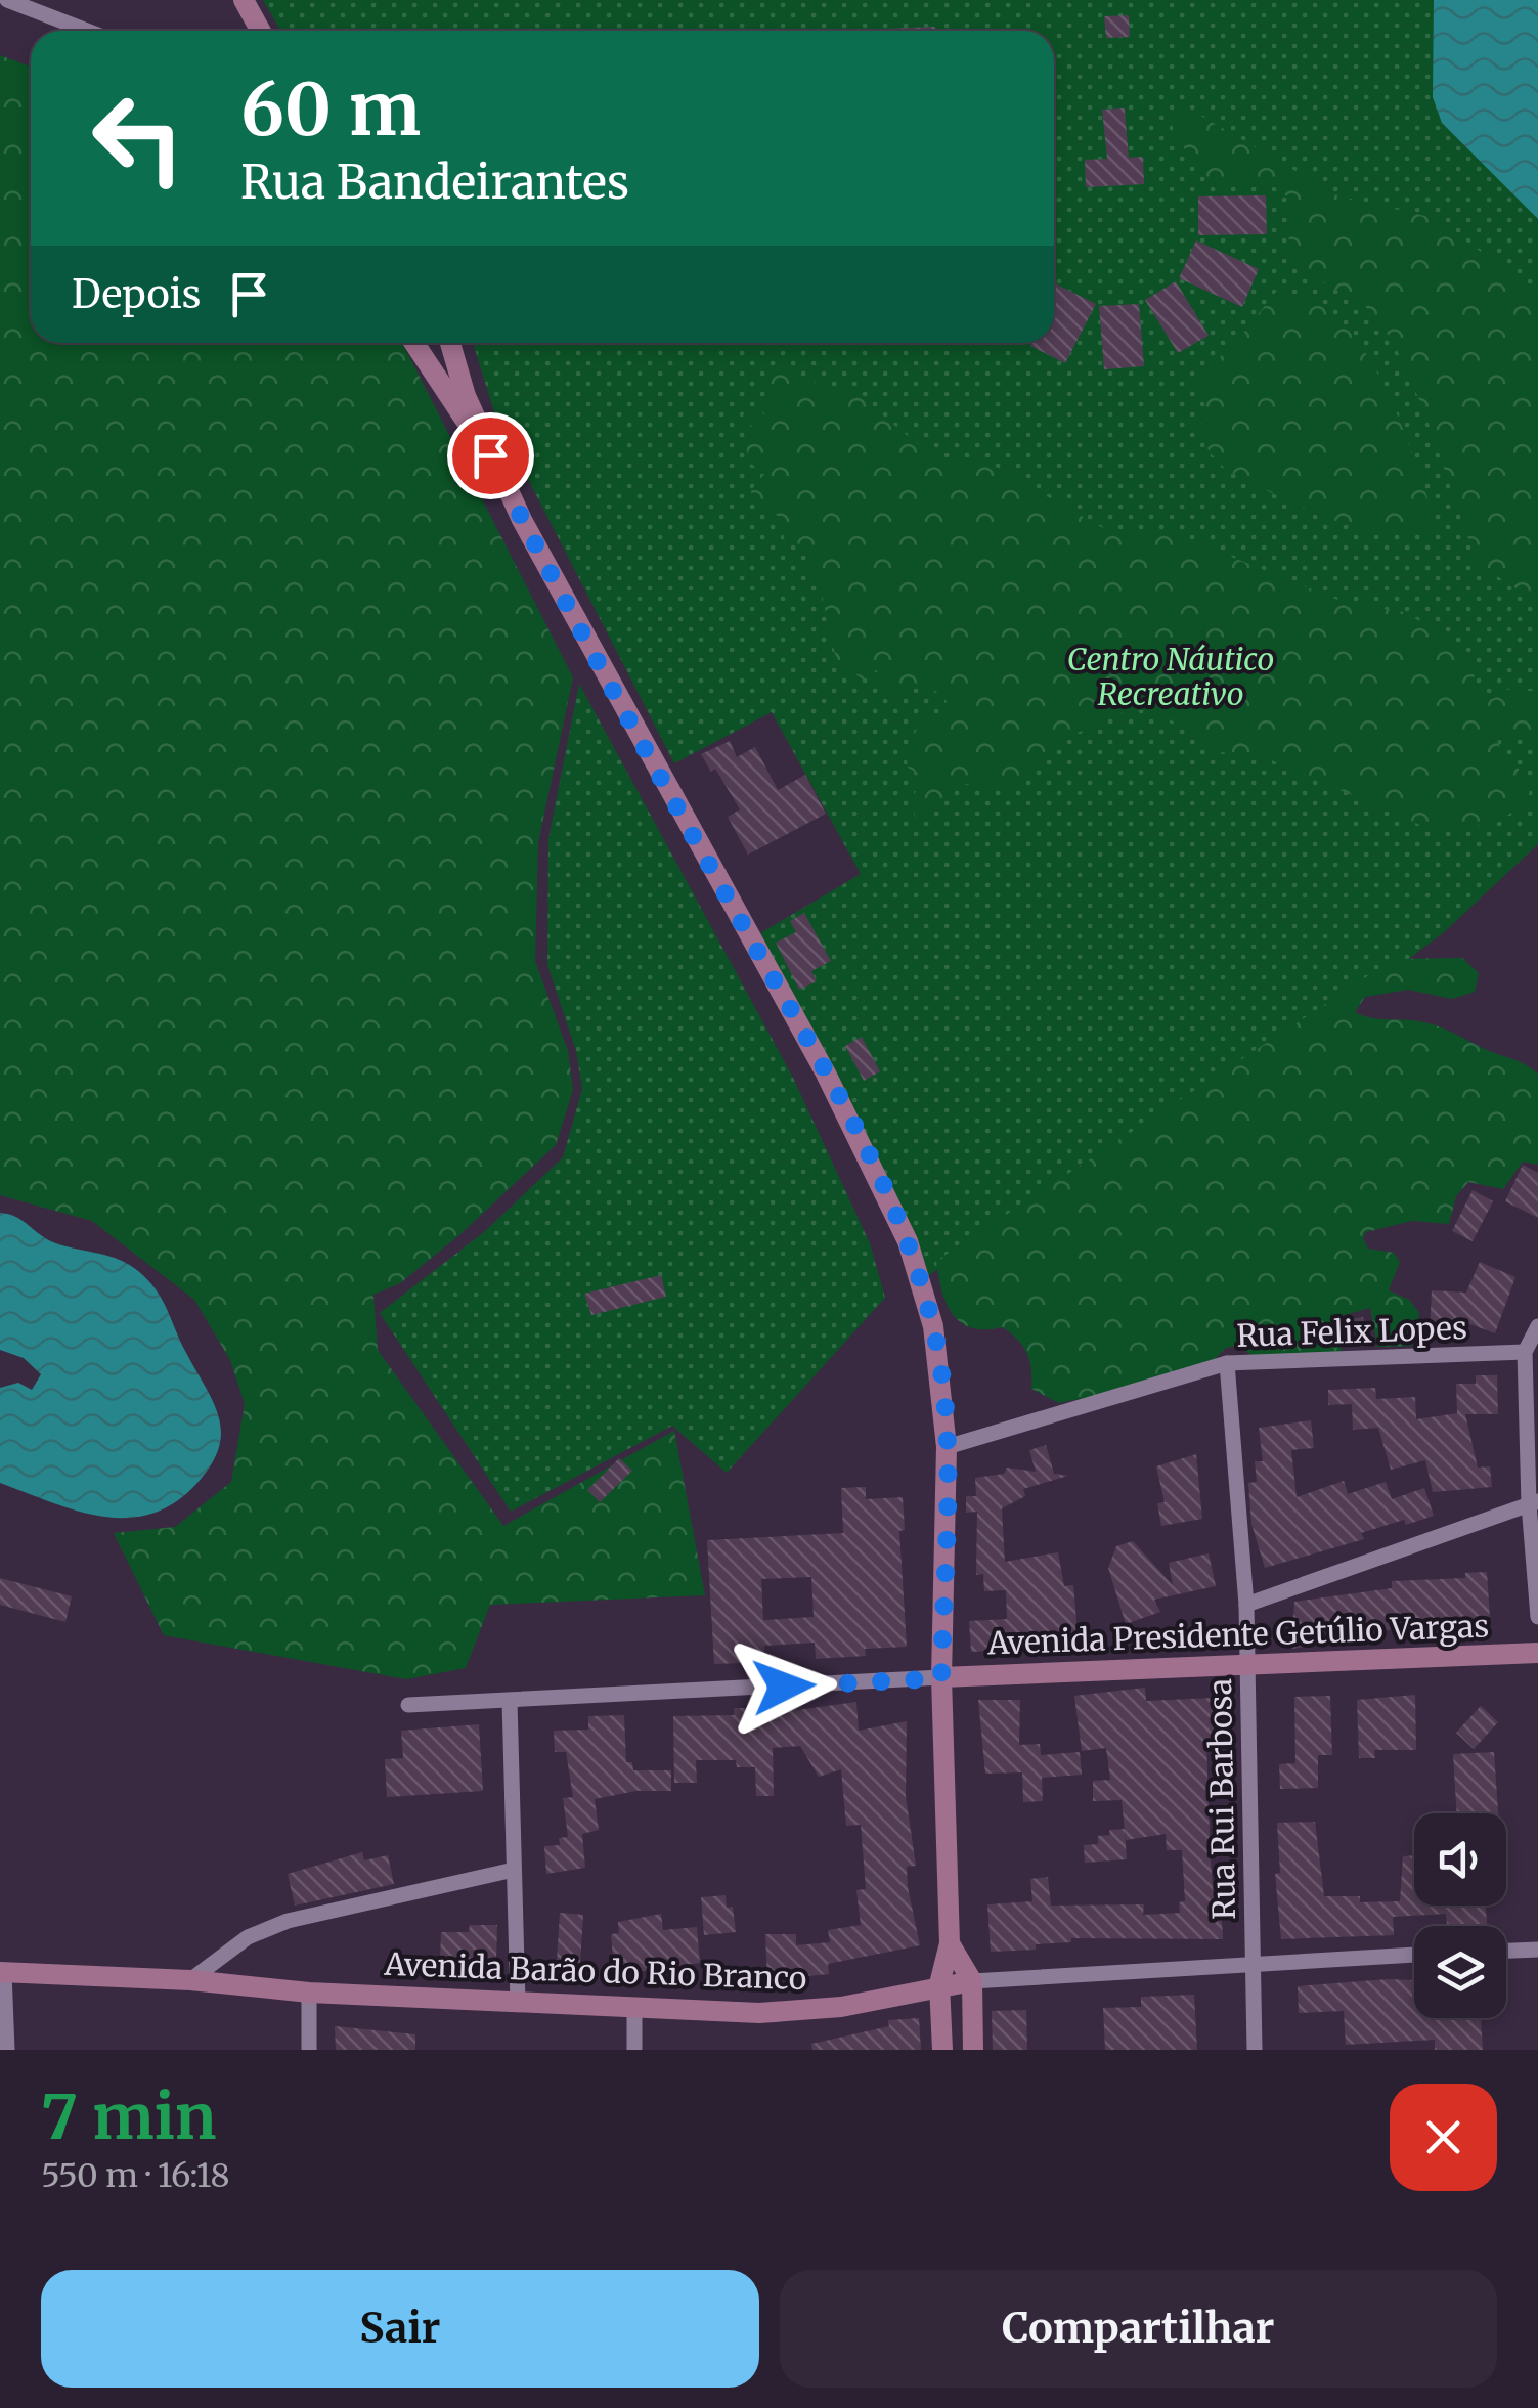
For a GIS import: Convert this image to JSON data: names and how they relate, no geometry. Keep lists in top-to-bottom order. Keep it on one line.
{"streets":{"street":["Rua Felix Lopes","Avenida Presidente Getúlio Vargas","Rua Rui Barbosa","Avenida Barão do Rio Branco"]},"crossings":[["Rua Felix Lopes","Rua Rui Barbosa"],["Avenida Presidente Getúlio Vargas","Rua Rui Barbosa"],["Rua Rui Barbosa","Avenida Barão do Rio Branco"]],"parks":["Centro Náutico Recreativo"],"page":{"turn":["60 m","Rua Bandeirantes"],"then":"Depois","heading":["7 min","550 m · 16:18"],"buttons":["Sair","Compartilhar"]}}
